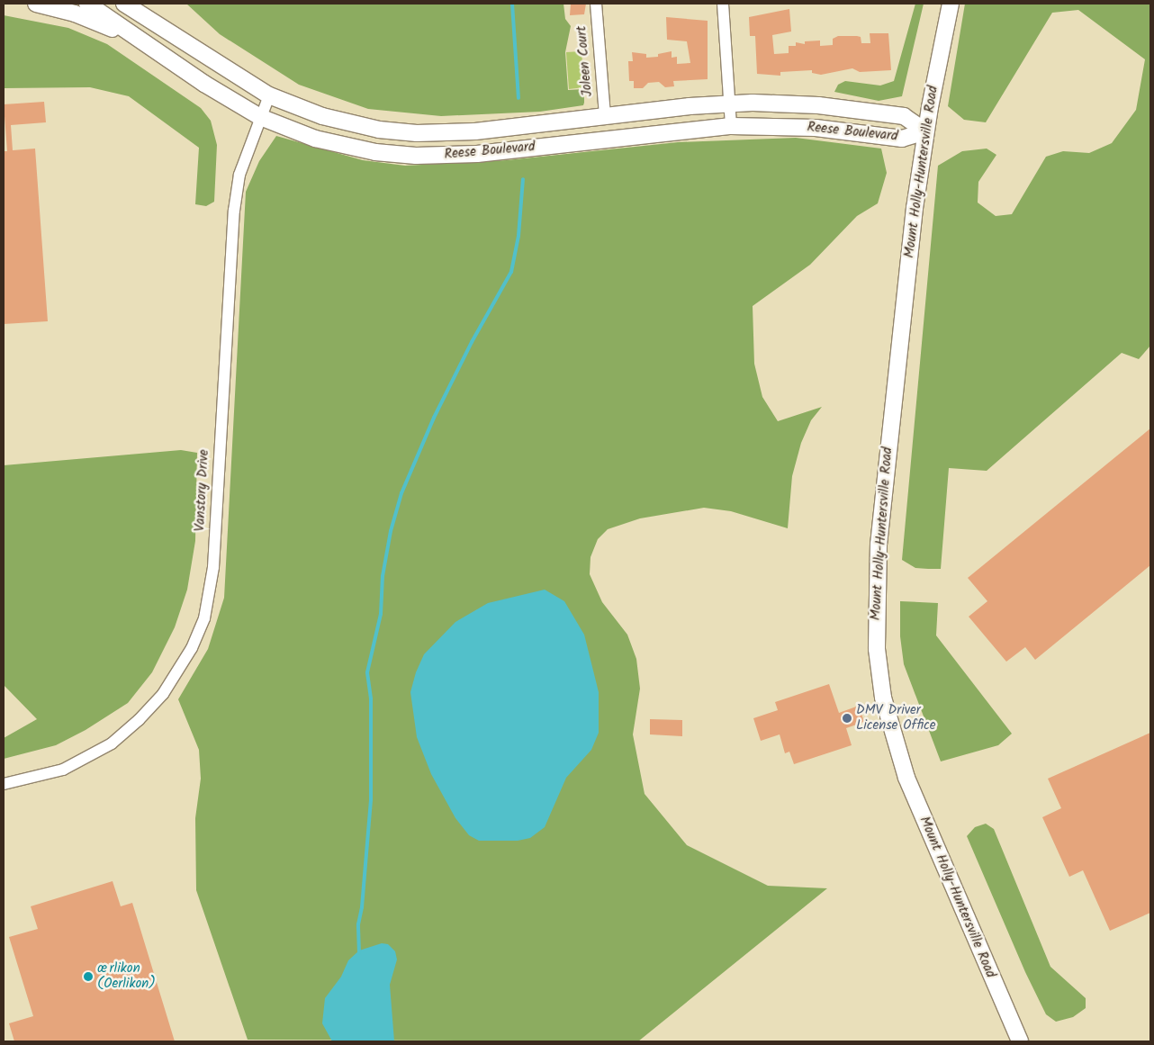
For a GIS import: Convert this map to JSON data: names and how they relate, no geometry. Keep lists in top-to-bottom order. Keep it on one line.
{"streets":{"street":["Joleen Court","Reese Boulevard","Mount Holly-Huntersville Road","Vanstory Drive"]},"crossings":[["Joleen Court","Reese Boulevard"],["Reese Boulevard","Mount Holly-Huntersville Road"],["Reese Boulevard","Vanstory Drive"]],"places":["DMV Driver License Office","œrlikon (Oerlikon)"]}
